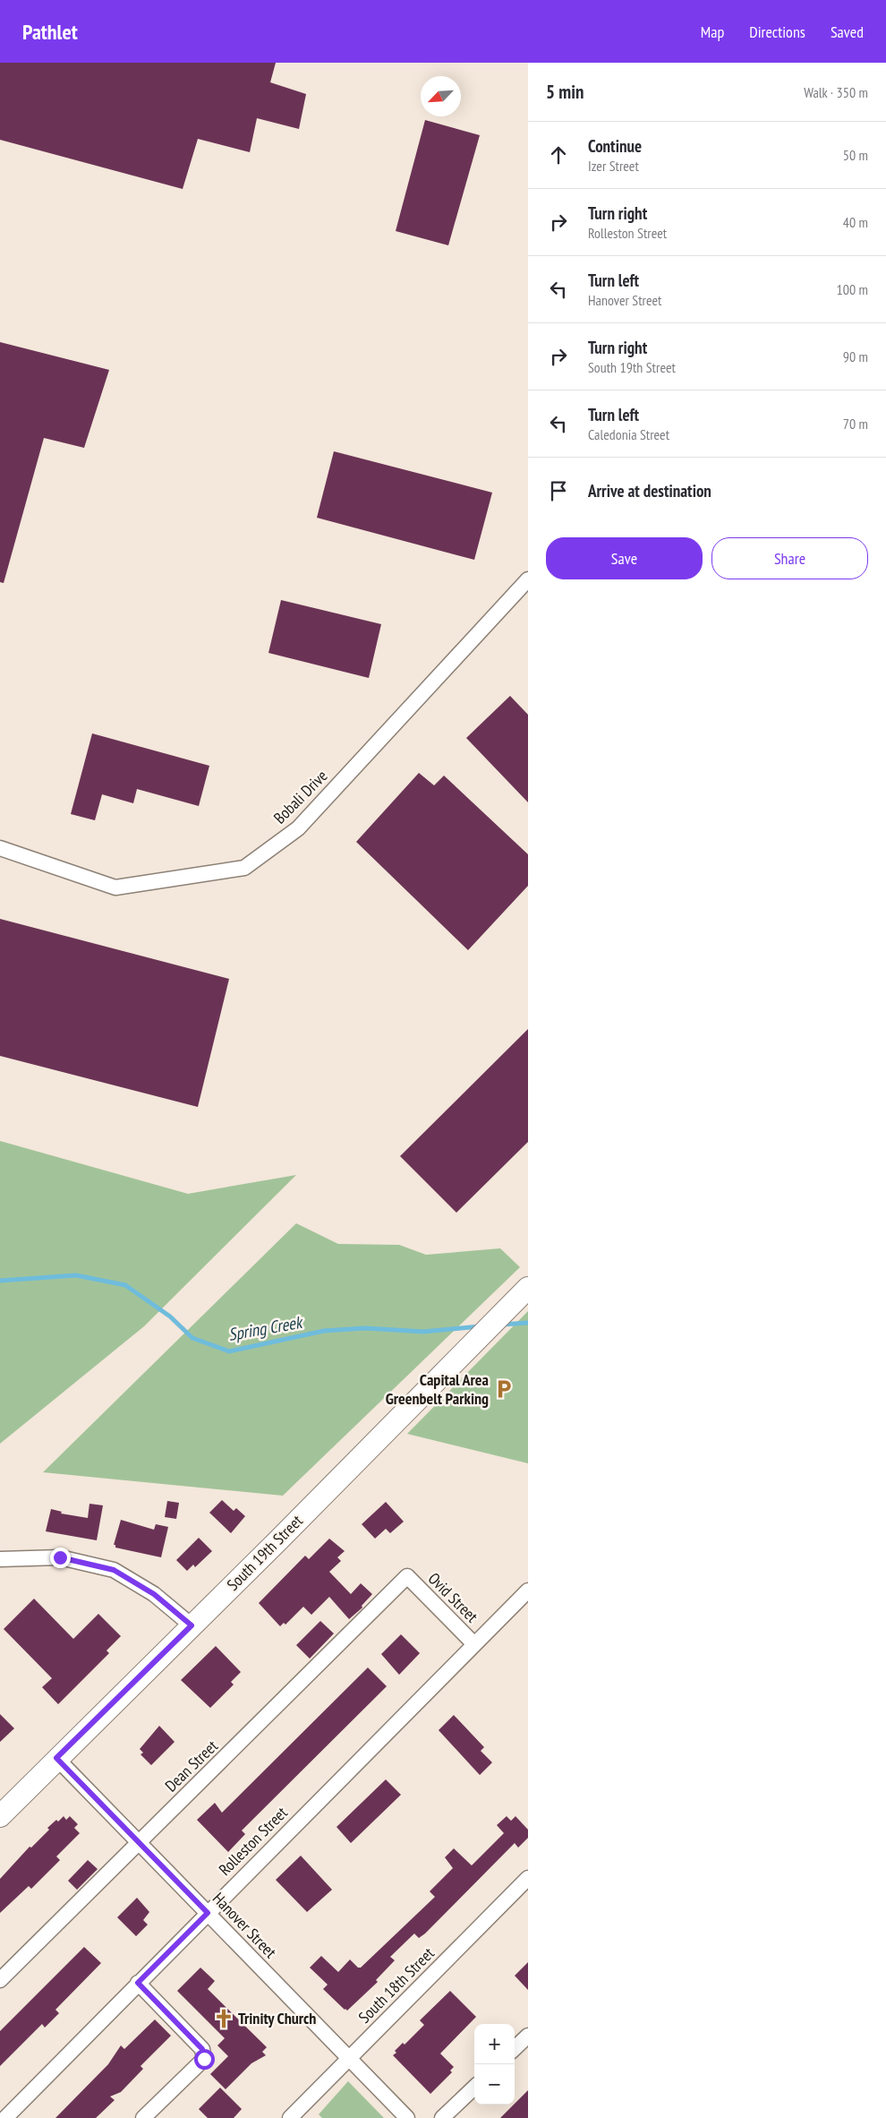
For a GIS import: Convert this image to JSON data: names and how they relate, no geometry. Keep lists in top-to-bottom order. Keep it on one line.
{"streets":{"street":["Bobali Drive","South 19th Street","Ovid Street","Dean Street","Rolleston Street","Hanover Street","South 18th Street"]},"crossings":[["South 19th Street","Hanover Street"],["Ovid Street","Dean Street"],["Ovid Street","Rolleston Street"],["Dean Street","Hanover Street"],["Rolleston Street","Hanover Street"],["Hanover Street","South 18th Street"]],"water":["Spring Creek"],"places":{"parking":["Capital Area Greenbelt Parking"],"church":["Trinity Church"]},"north":"bottom left","page":{"header":"Pathlet","nav":["Map","Directions","Saved"],"heading":["5 min","Walk · 350 m"],"list":[["Continue","Izer Street","50 m"],["Turn right","Rolleston Street","40 m"],["Turn left","Hanover Street","100 m"],["Turn right","South 19th Street","90 m"],["Turn left","Caledonia Street","70 m"],"Arrive at destination"],"buttons":["Save","Share"],"map_buttons":["+","−"]}}
